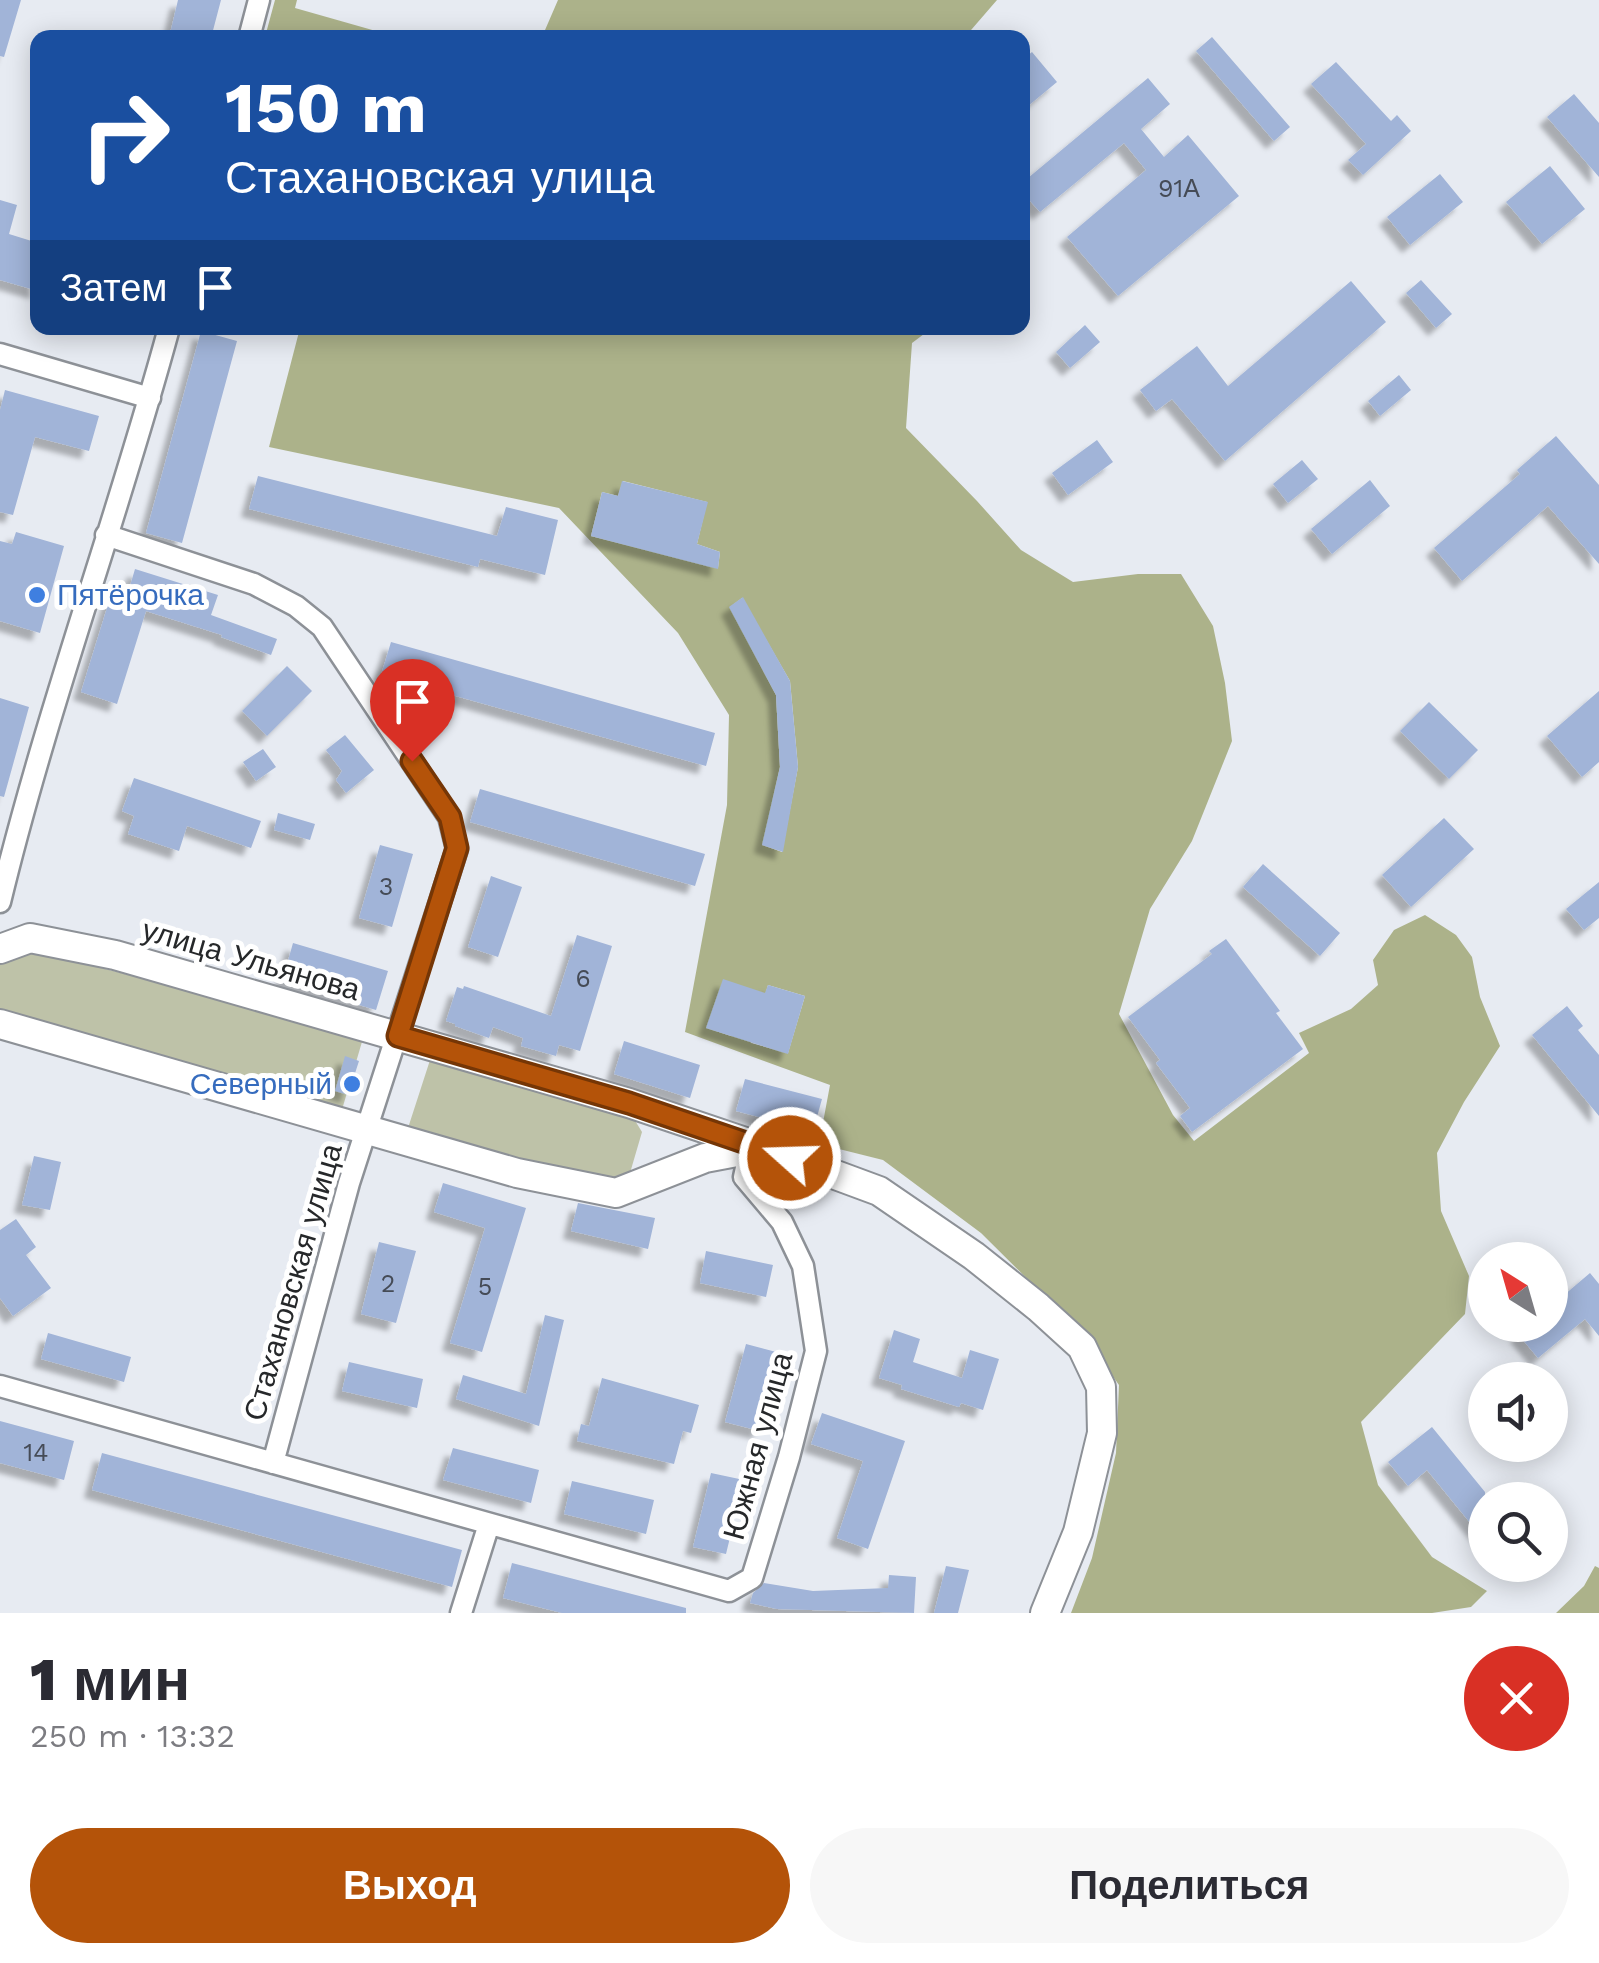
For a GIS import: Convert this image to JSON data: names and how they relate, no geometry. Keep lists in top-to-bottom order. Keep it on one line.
{"streets":{"street":["улица Ульянова","Стахановская улица","Южная улица"]},"crossings":[["улица Ульянова","Стахановская улица"],["улица Ульянова","Южная улица"]],"places":["Пятёрочка","Северный"],"house_numbers":["91А","3","6","2","5","14"],"north":"top left","page":{"turn":["150 m","Стахановская улица"],"then":"Затем","heading":["1 мин","250 m · 13:32"],"buttons":["Выход","Поделиться"]}}
